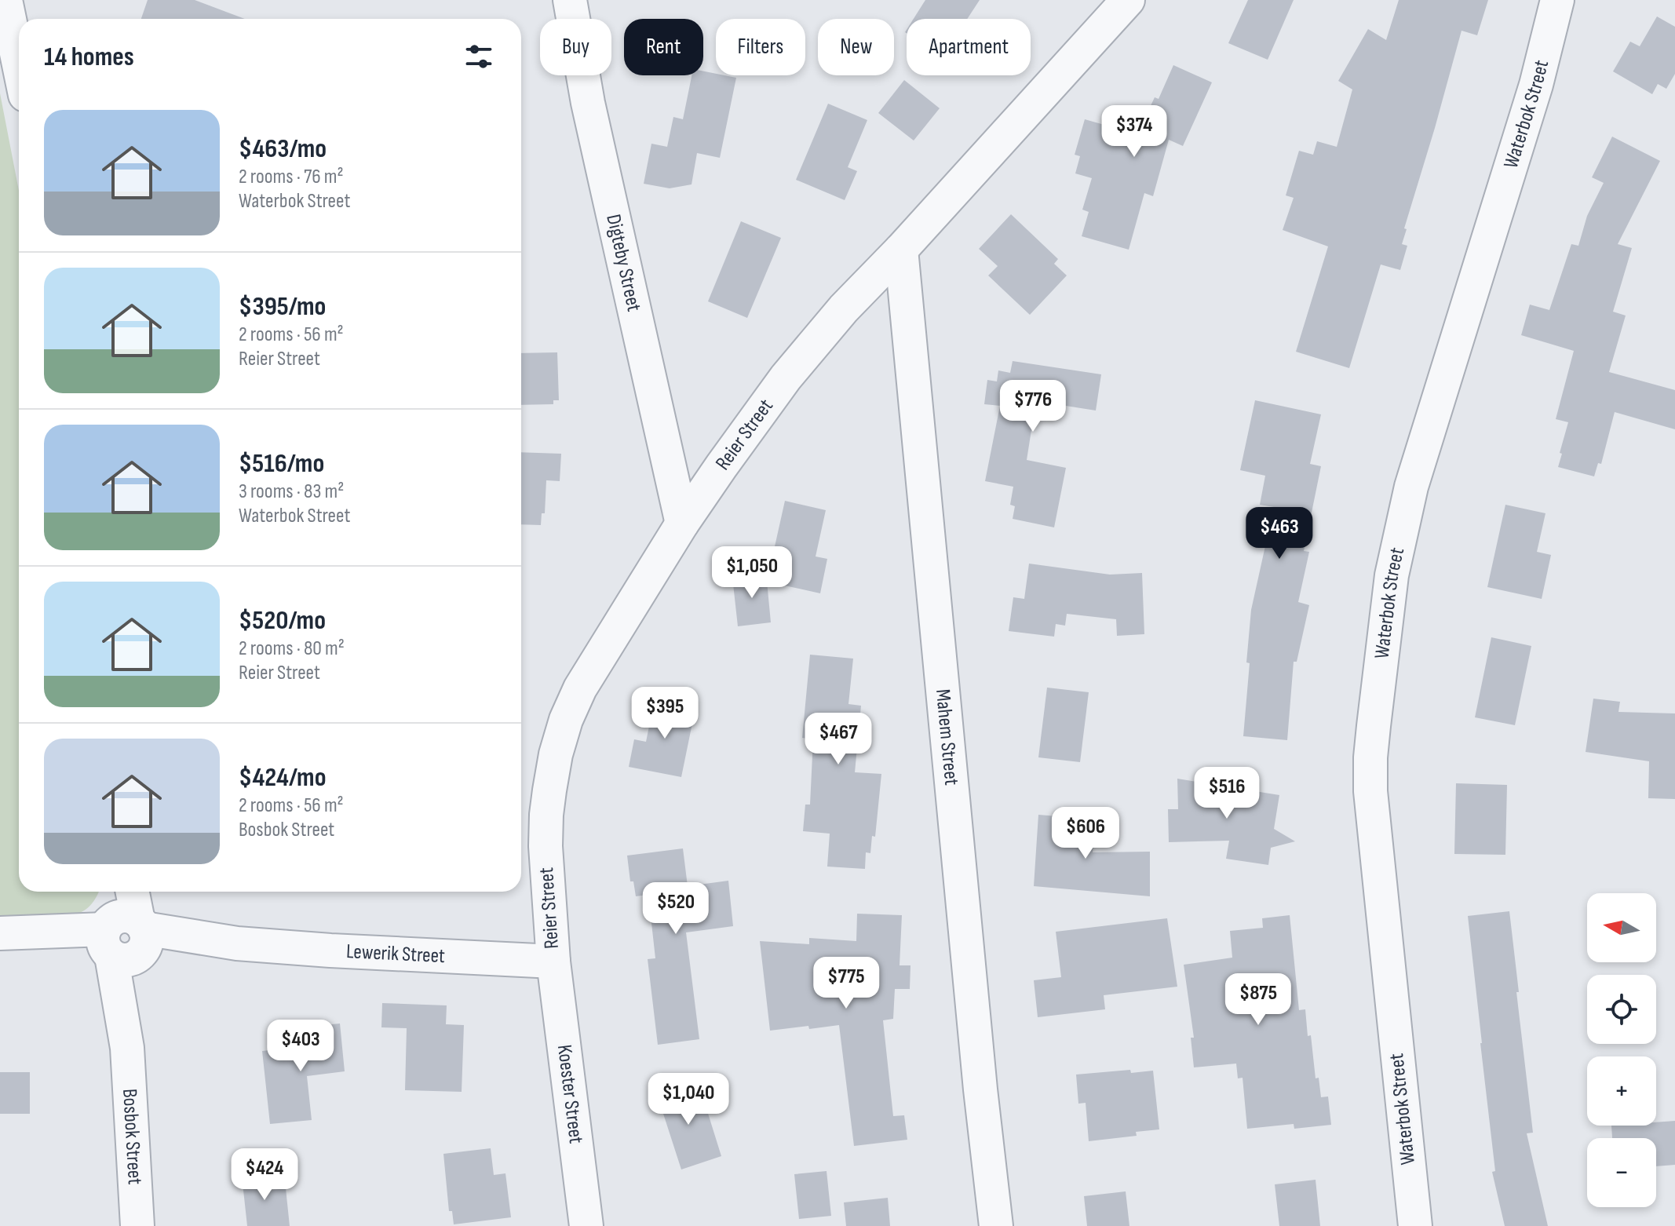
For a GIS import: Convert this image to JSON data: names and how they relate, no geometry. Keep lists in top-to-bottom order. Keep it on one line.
{"streets":{"street":["Waterbok Street","Digteby Street","Reier Street","Mahem Street","Lewerik Street","Koester Street","Bosbok Street"]},"crossings":[["Digteby Street","Reier Street"],["Reier Street","Mahem Street"],["Reier Street","Lewerik Street"],["Reier Street","Koester Street"],["Lewerik Street","Koester Street"],["Lewerik Street","Bosbok Street"]],"north":"left","page":{"chip":["Buy","Rent","Filters","New","Apartment"],"heading":"14 homes","list":[{"name":"$463/mo","note":"2 rooms · 76 m² · Waterbok Street"},{"name":"$395/mo","note":"2 rooms · 56 m² · Reier Street"},{"name":"$516/mo","note":"3 rooms · 83 m² · Waterbok Street"},{"name":"$520/mo","note":"2 rooms · 80 m² · Reier Street"},{"name":"$424/mo","note":"2 rooms · 56 m² · Bosbok Street"}],"price":["$374","$776","$463","$1,050","$395","$467","$516","$606","$520","$775","$875","$403","$1,040","$424"],"map_buttons":["+","−"]}}
